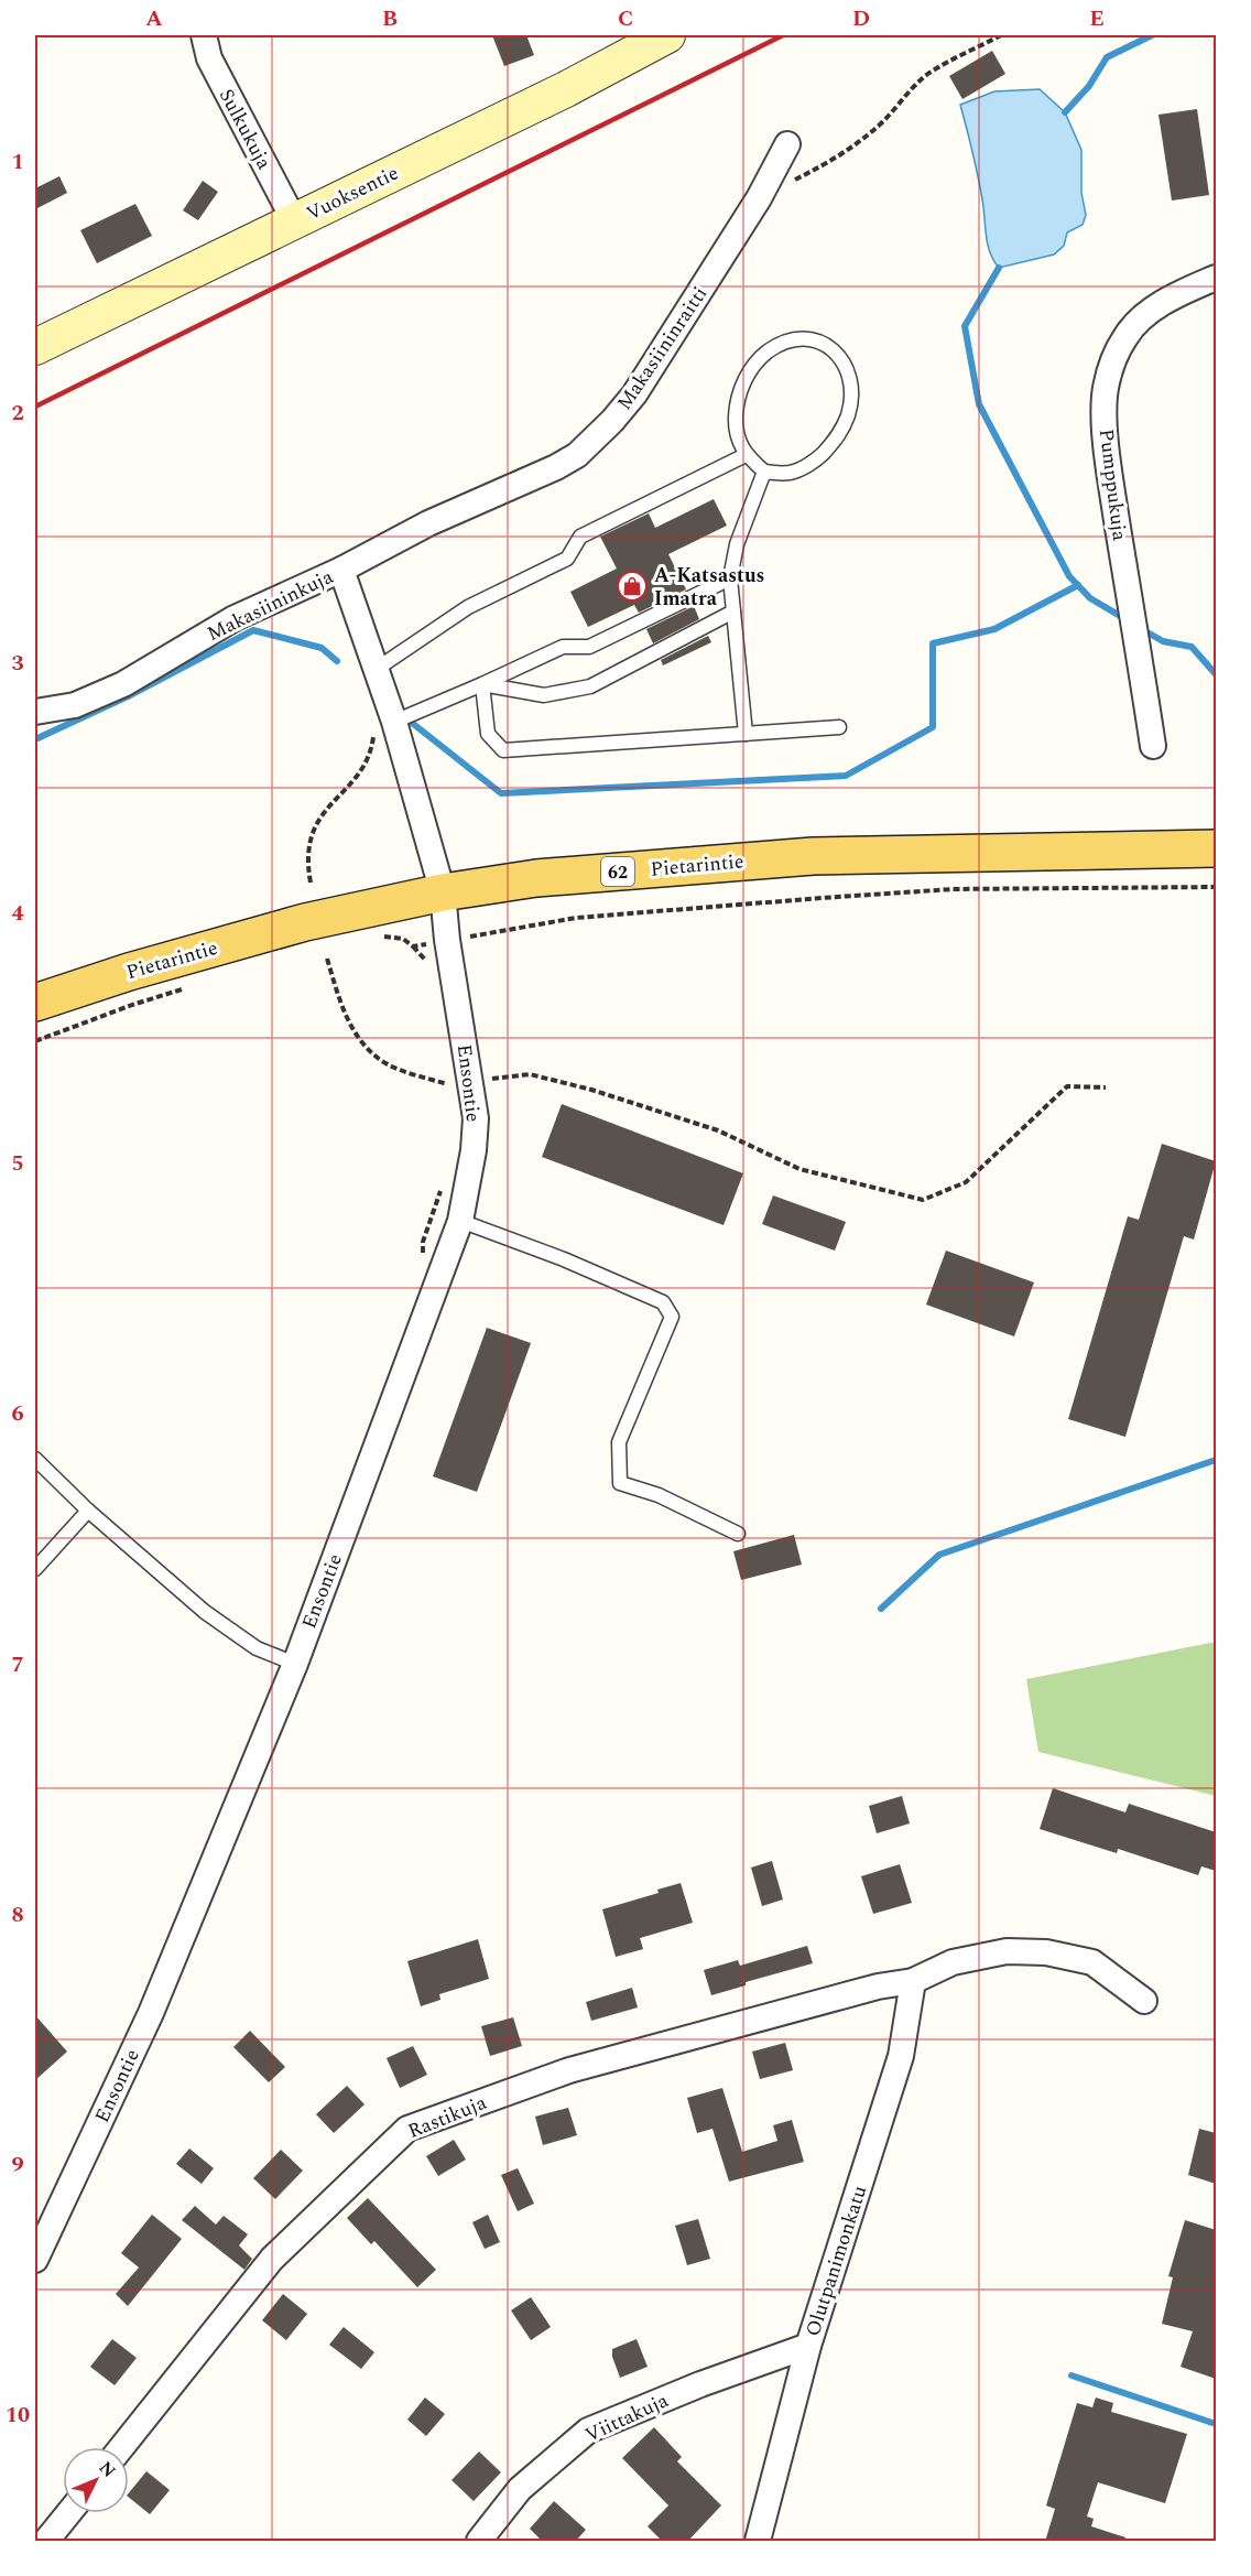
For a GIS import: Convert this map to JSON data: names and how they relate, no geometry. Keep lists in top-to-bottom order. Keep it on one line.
{"streets":{"main road":["Pietarintie","62"],"street":["Sulkukuja","Vuoksentie","Makasiininraitti","Pumppukuja","Makasiininkuja","Ensontie","Rastikuja","Olutpanimonkatu","Viittakuja"]},"crossings":[["Sulkukuja","Vuoksentie"],["Makasiininraitti","Makasiininkuja"],["Makasiininkuja","Pietarintie"],["Makasiininkuja","Ensontie"],["Pietarintie","Ensontie"],["Rastikuja","Olutpanimonkatu"],["Olutpanimonkatu","Viittakuja"]],"places":{"shop":["A-Katsastus Imatra"]},"north":"top right","grid":{"columns":["A","B","C","D","E"],"rows":["1","2","3","4","5","6","7","8","9","10"]}}
